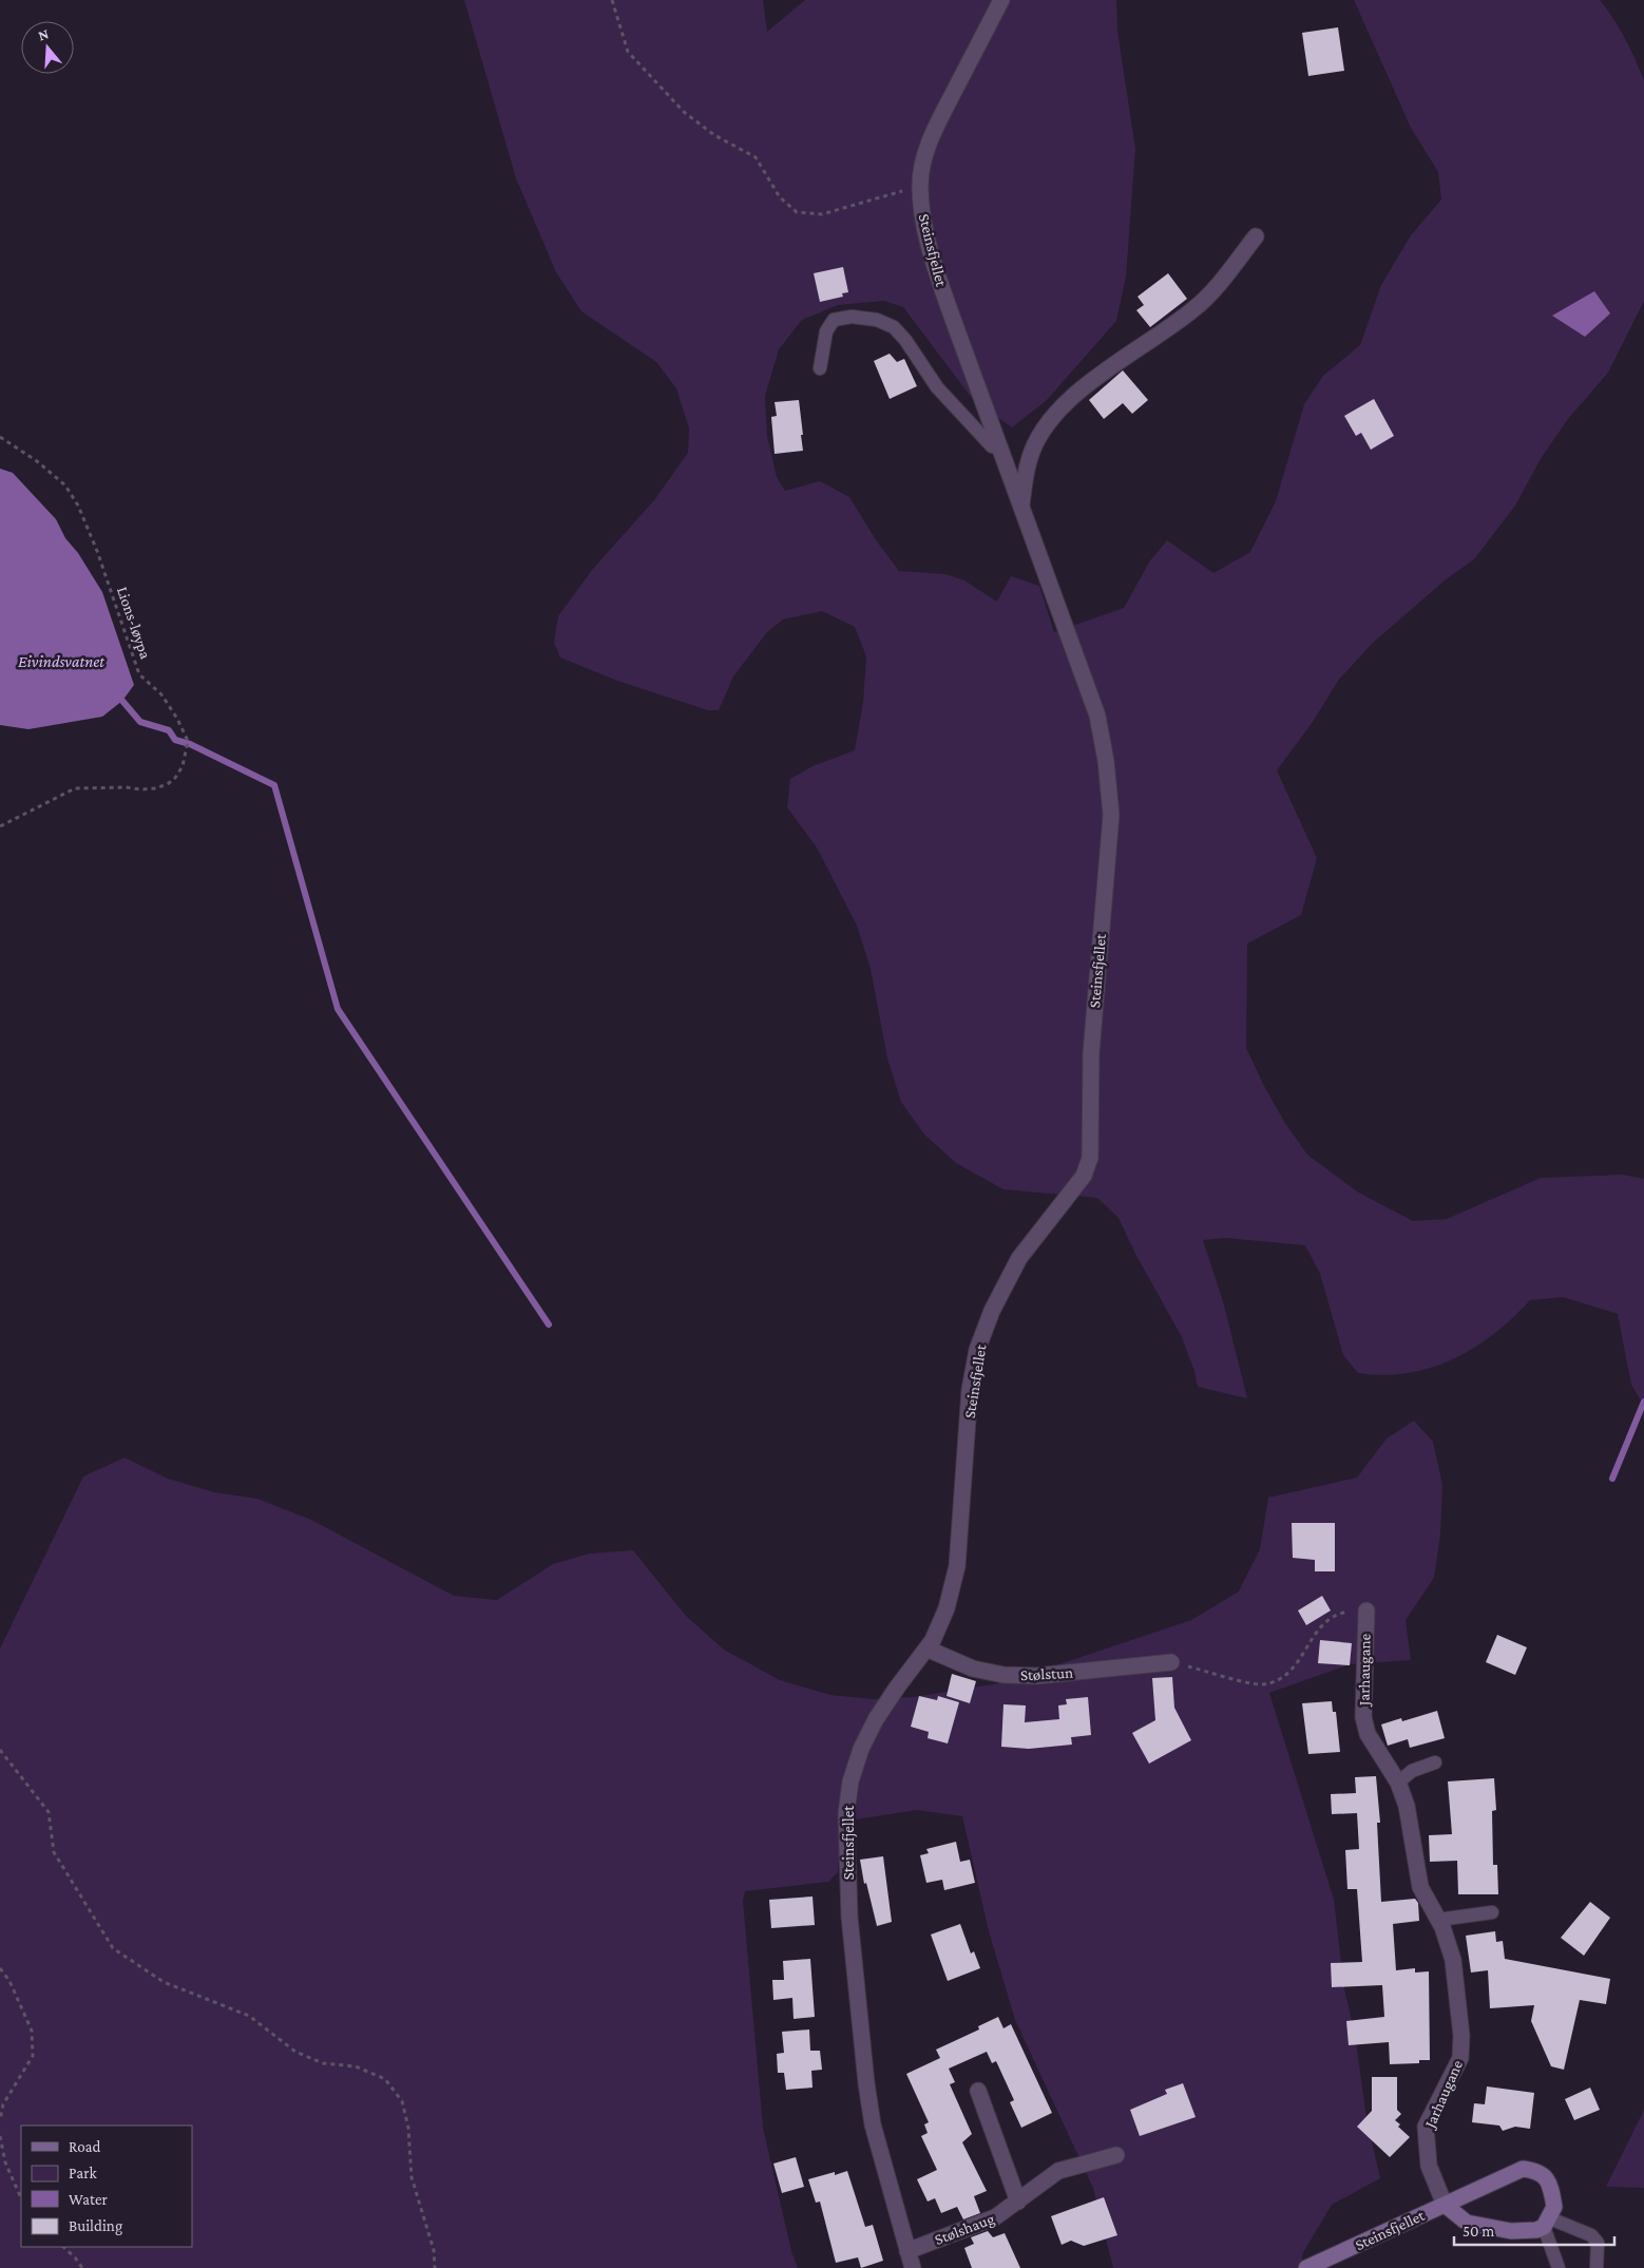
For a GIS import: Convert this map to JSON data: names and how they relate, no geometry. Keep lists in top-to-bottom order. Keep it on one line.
{"streets":{"street":["Steinsfjellet","Jarhaugane","Stølstun","Stølshaug"],"path":["Lions-løypa"]},"crossings":[["Steinsfjellet","Jarhaugane"],["Steinsfjellet","Stølstun"],["Steinsfjellet","Stølshaug"]],"water":["Eivindsvatnet"],"legend":["Road","Park","Water","Building"],"scale_bar":"50 m","north":"top"}
